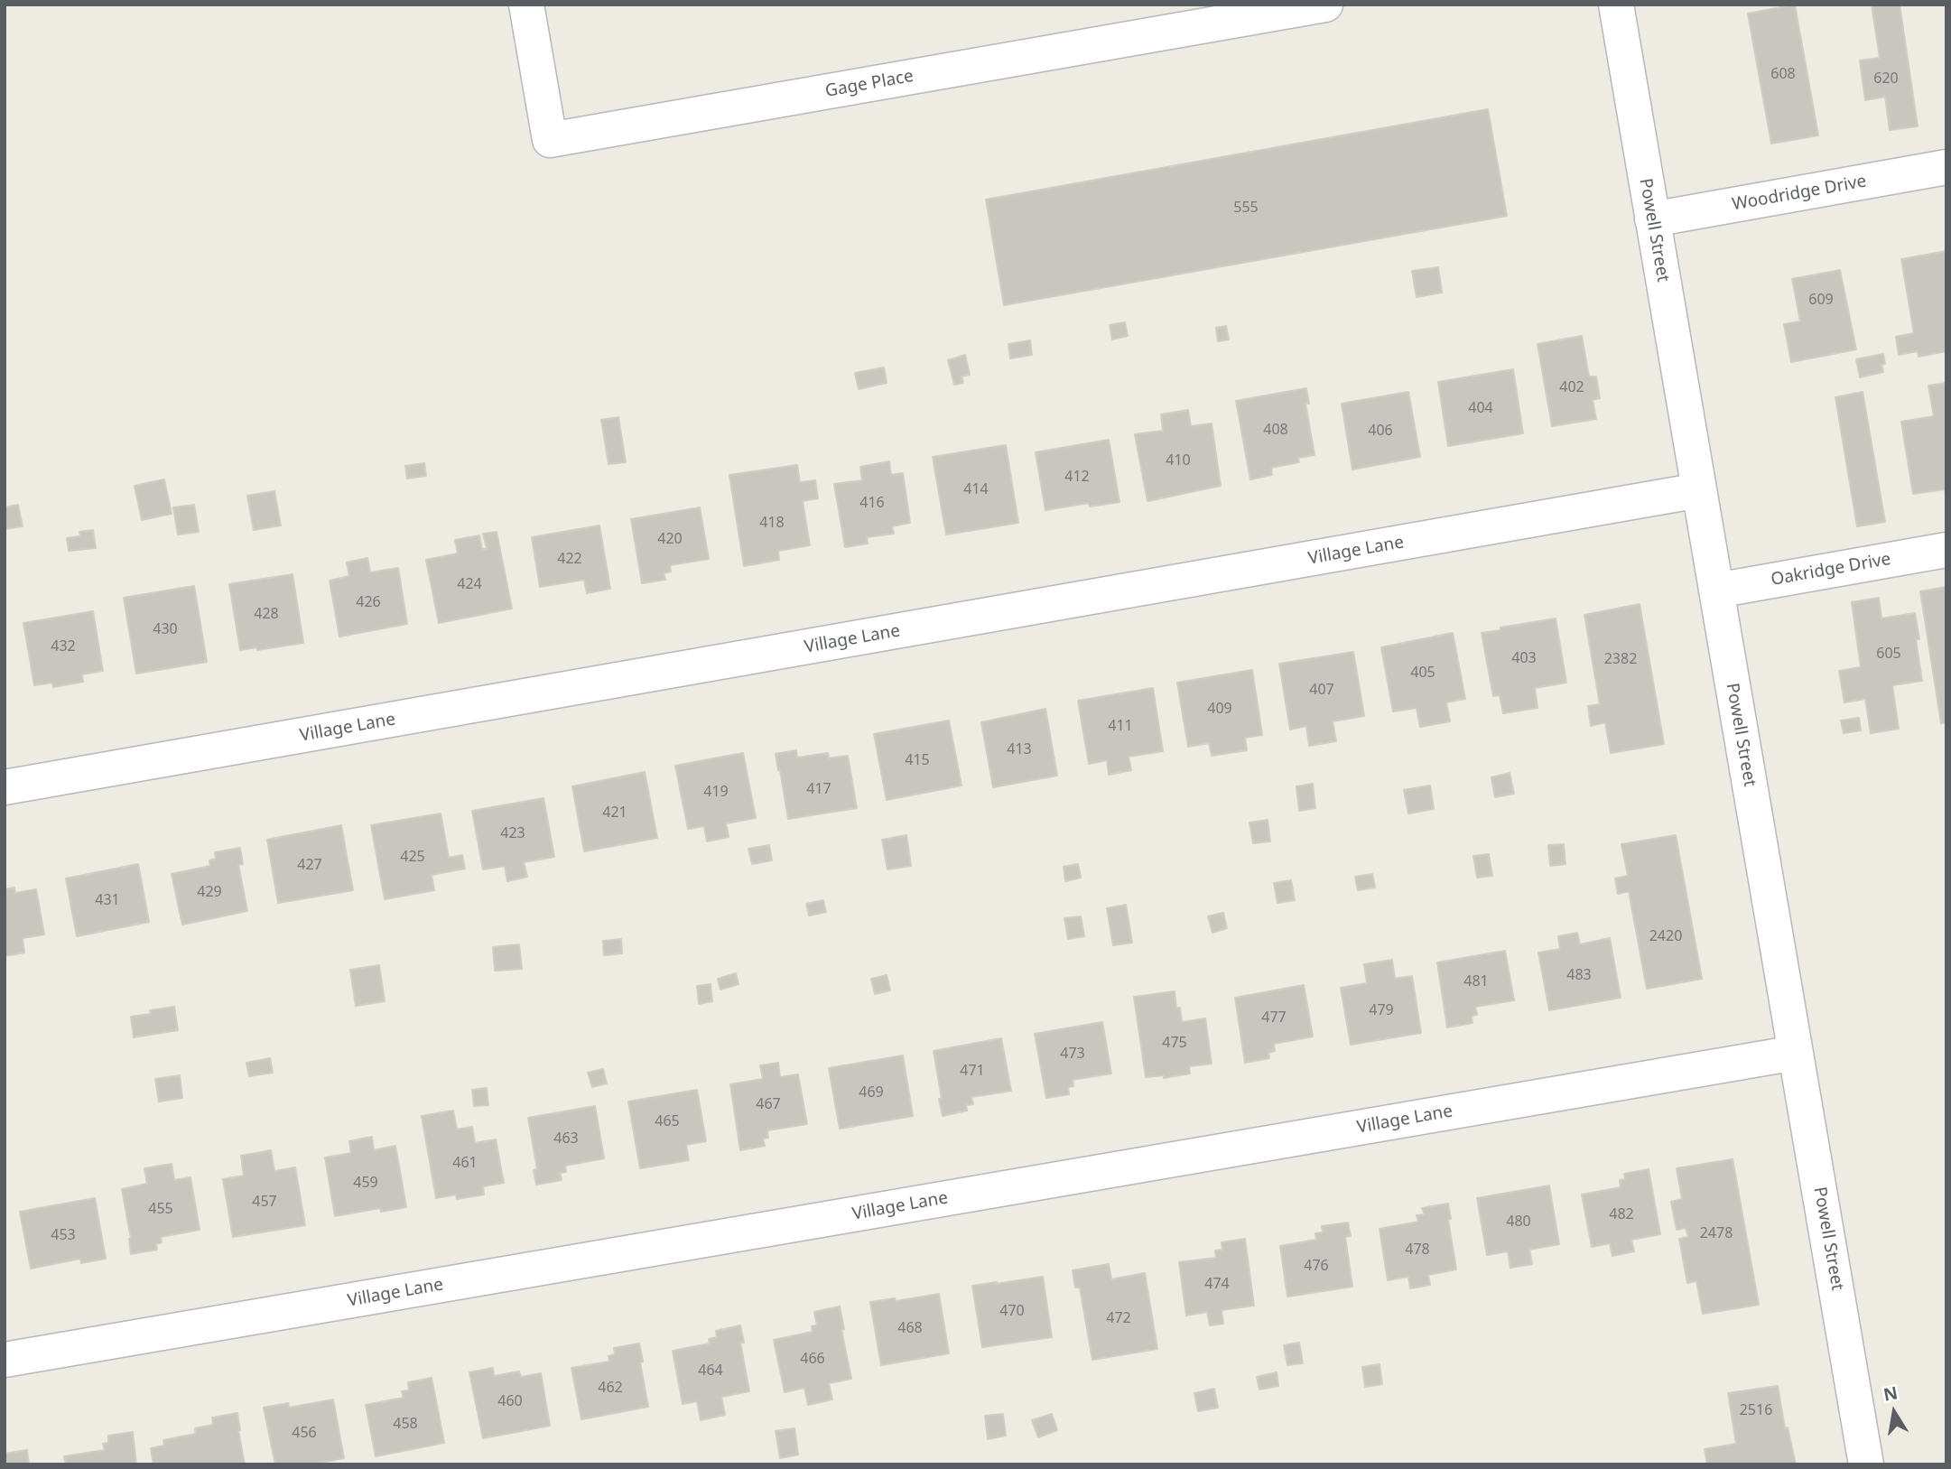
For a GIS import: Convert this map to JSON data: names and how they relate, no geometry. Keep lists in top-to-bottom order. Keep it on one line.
{"streets":{"street":["Gage Place","Woodridge Drive","Powell Street","Village Lane","Oakridge Drive"]},"crossings":[["Woodridge Drive","Powell Street"],["Powell Street","Village Lane"],["Powell Street","Oakridge Drive"]],"house_numbers":["608","620","555","609","402","404","408","406","410","412","414","416","418","420","422","424","426","428","430","432","605","403","2382","405","407","409","411","413","415","417","419","421","423","425","427","429","431","2420","483","481","479","477","475","473","471","469","467","465","463","461","459","457","455","482","480","2478","453","478","476","474","470","472","468","466","464","462","460","2516","458","456"],"north":"top"}
